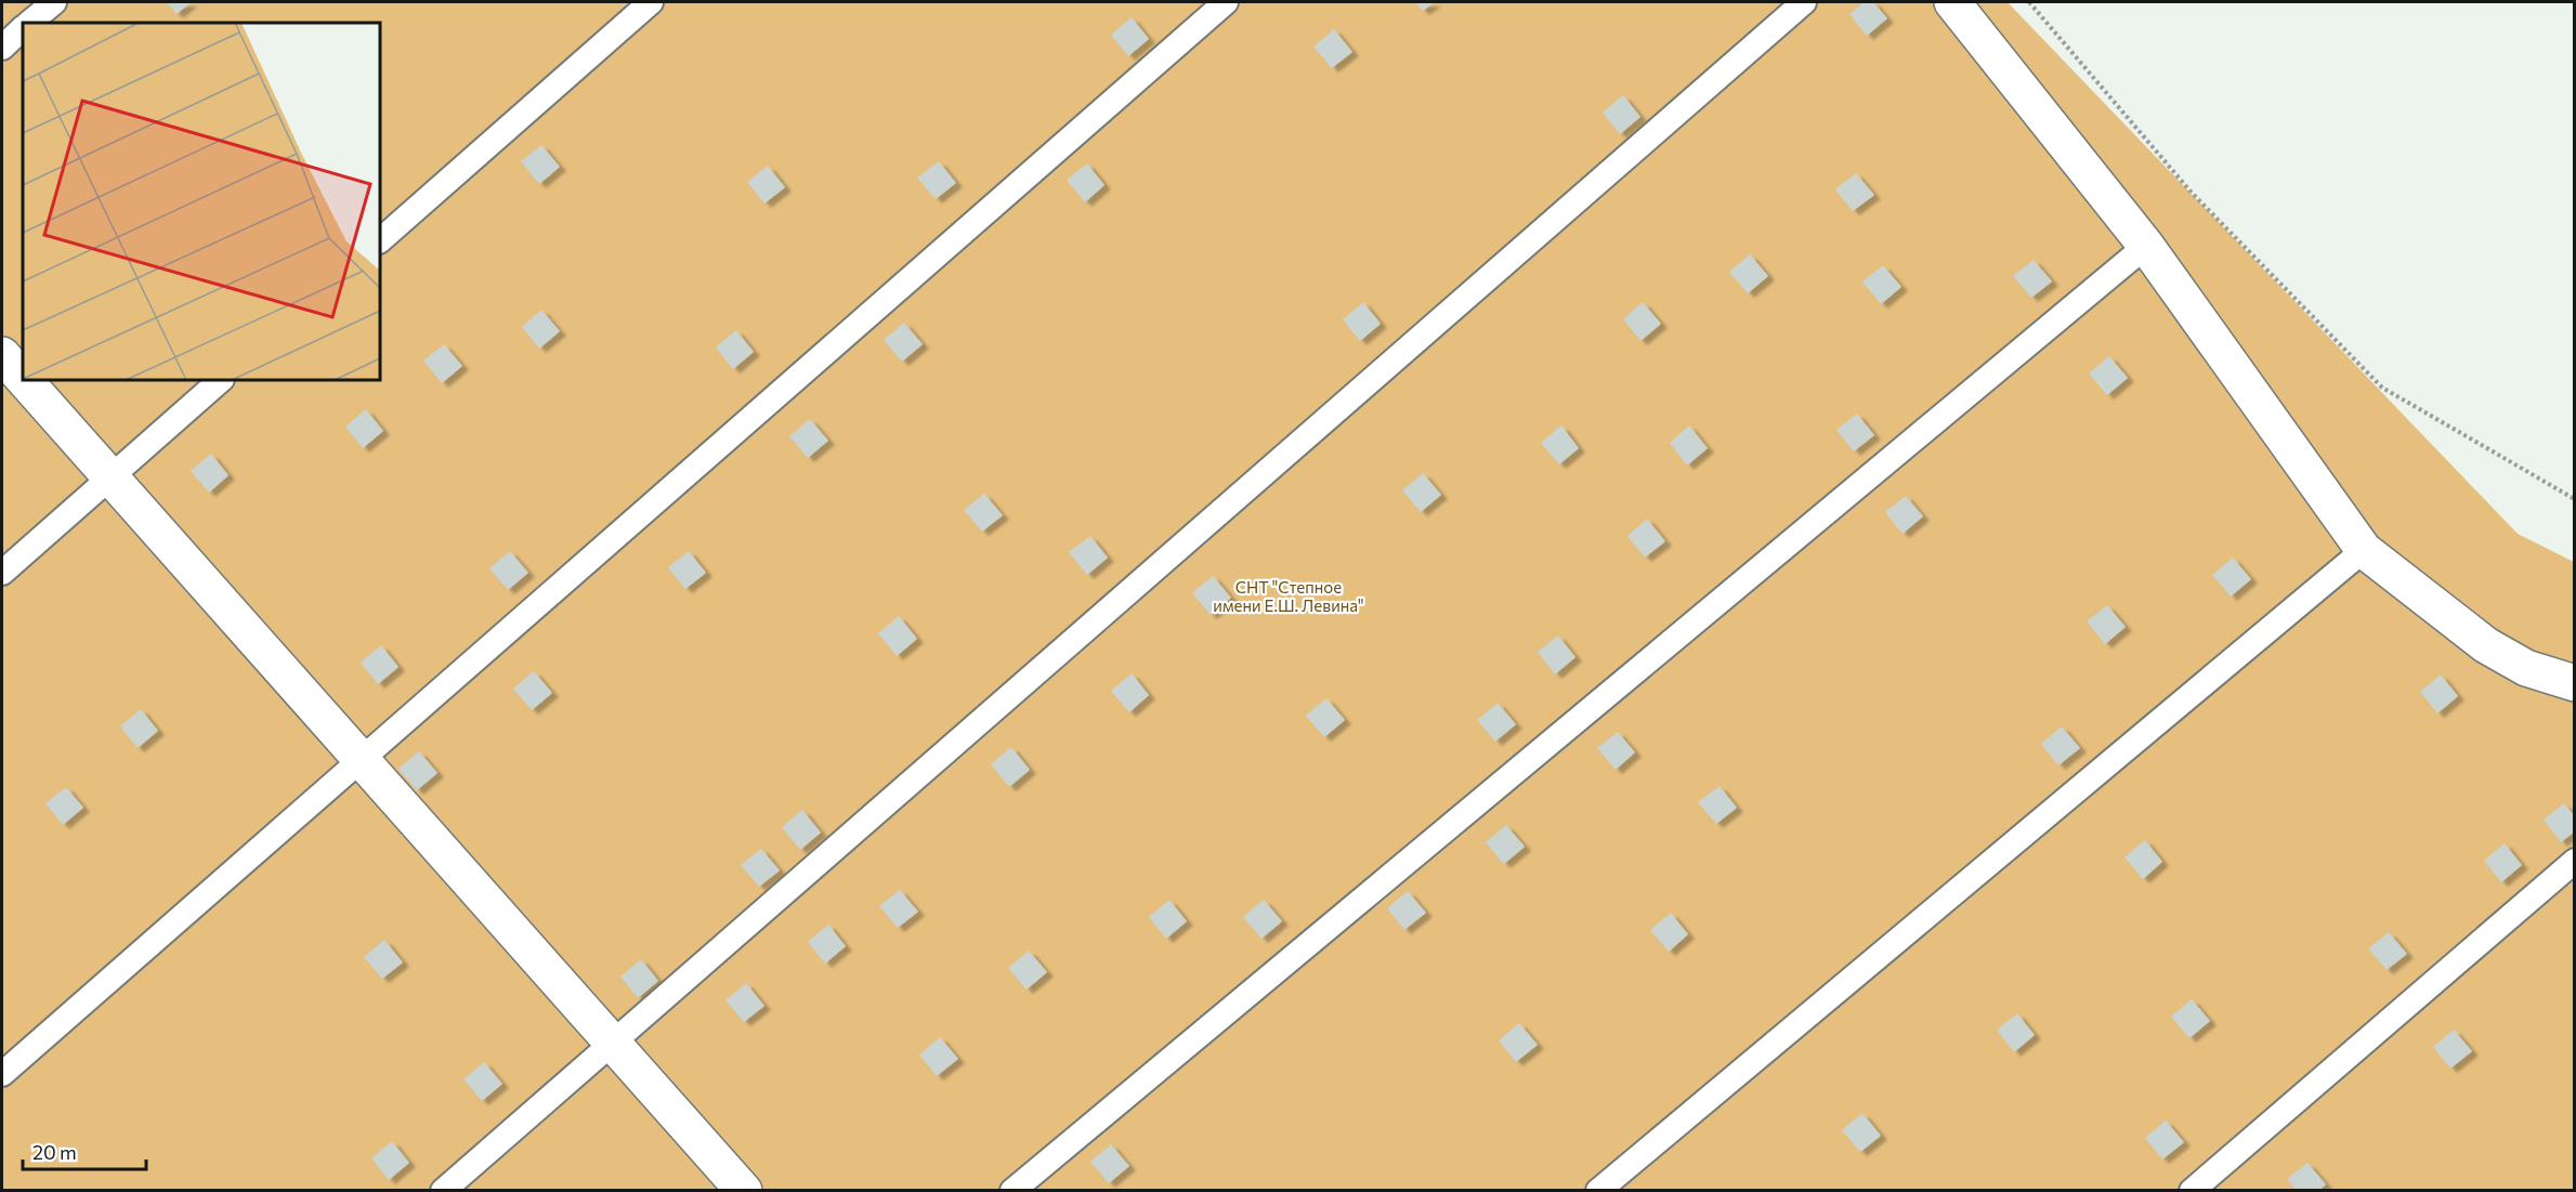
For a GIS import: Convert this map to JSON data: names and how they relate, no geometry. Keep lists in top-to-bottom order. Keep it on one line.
{"parks":["СНТ \"Степное имени Е.Ш. Левина\""],"scale_bar":"20 m"}
